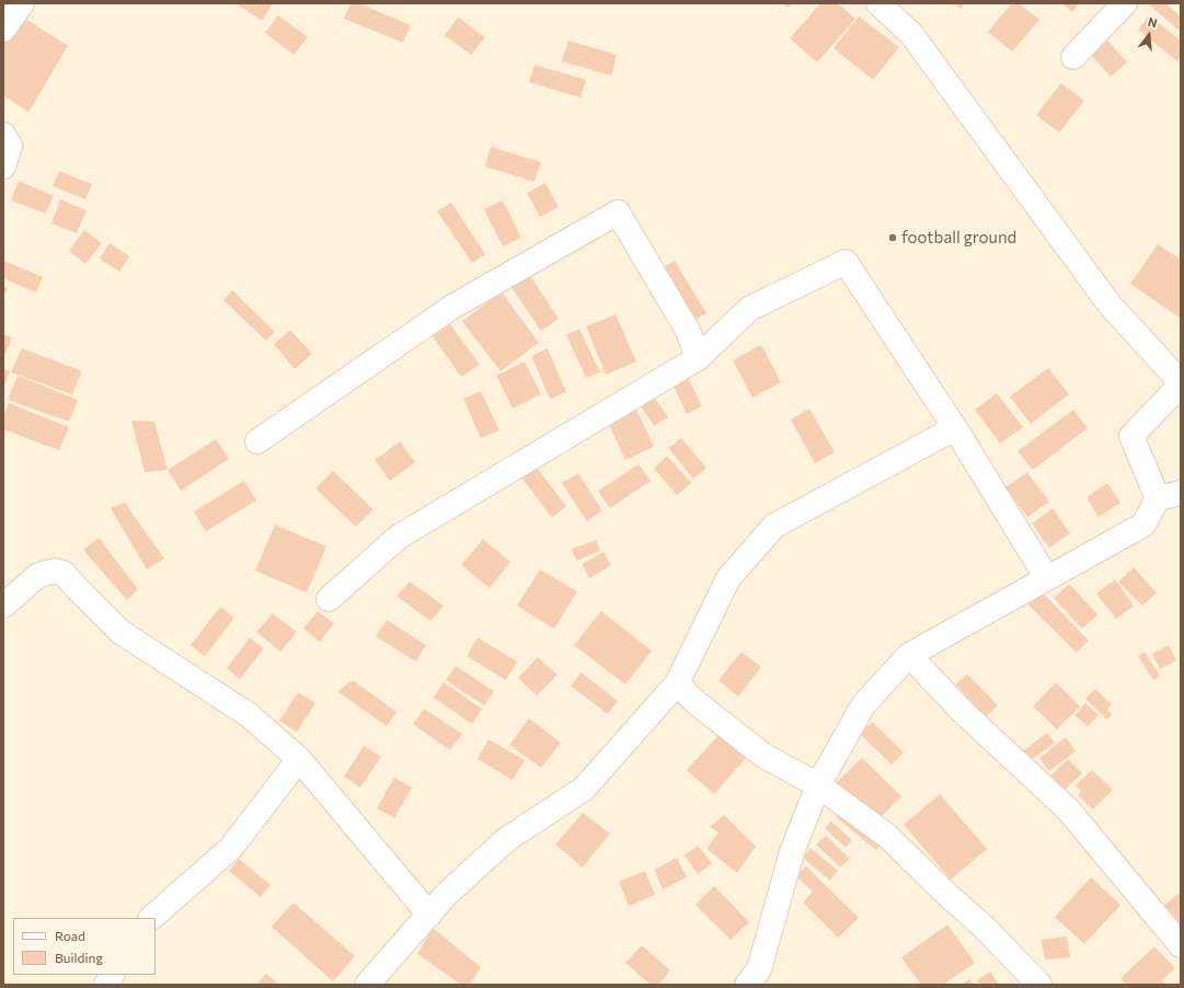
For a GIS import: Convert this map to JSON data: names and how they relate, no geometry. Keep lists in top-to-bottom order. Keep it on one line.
{"places":["football ground"],"legend":["Road","Building"],"north":"top"}
